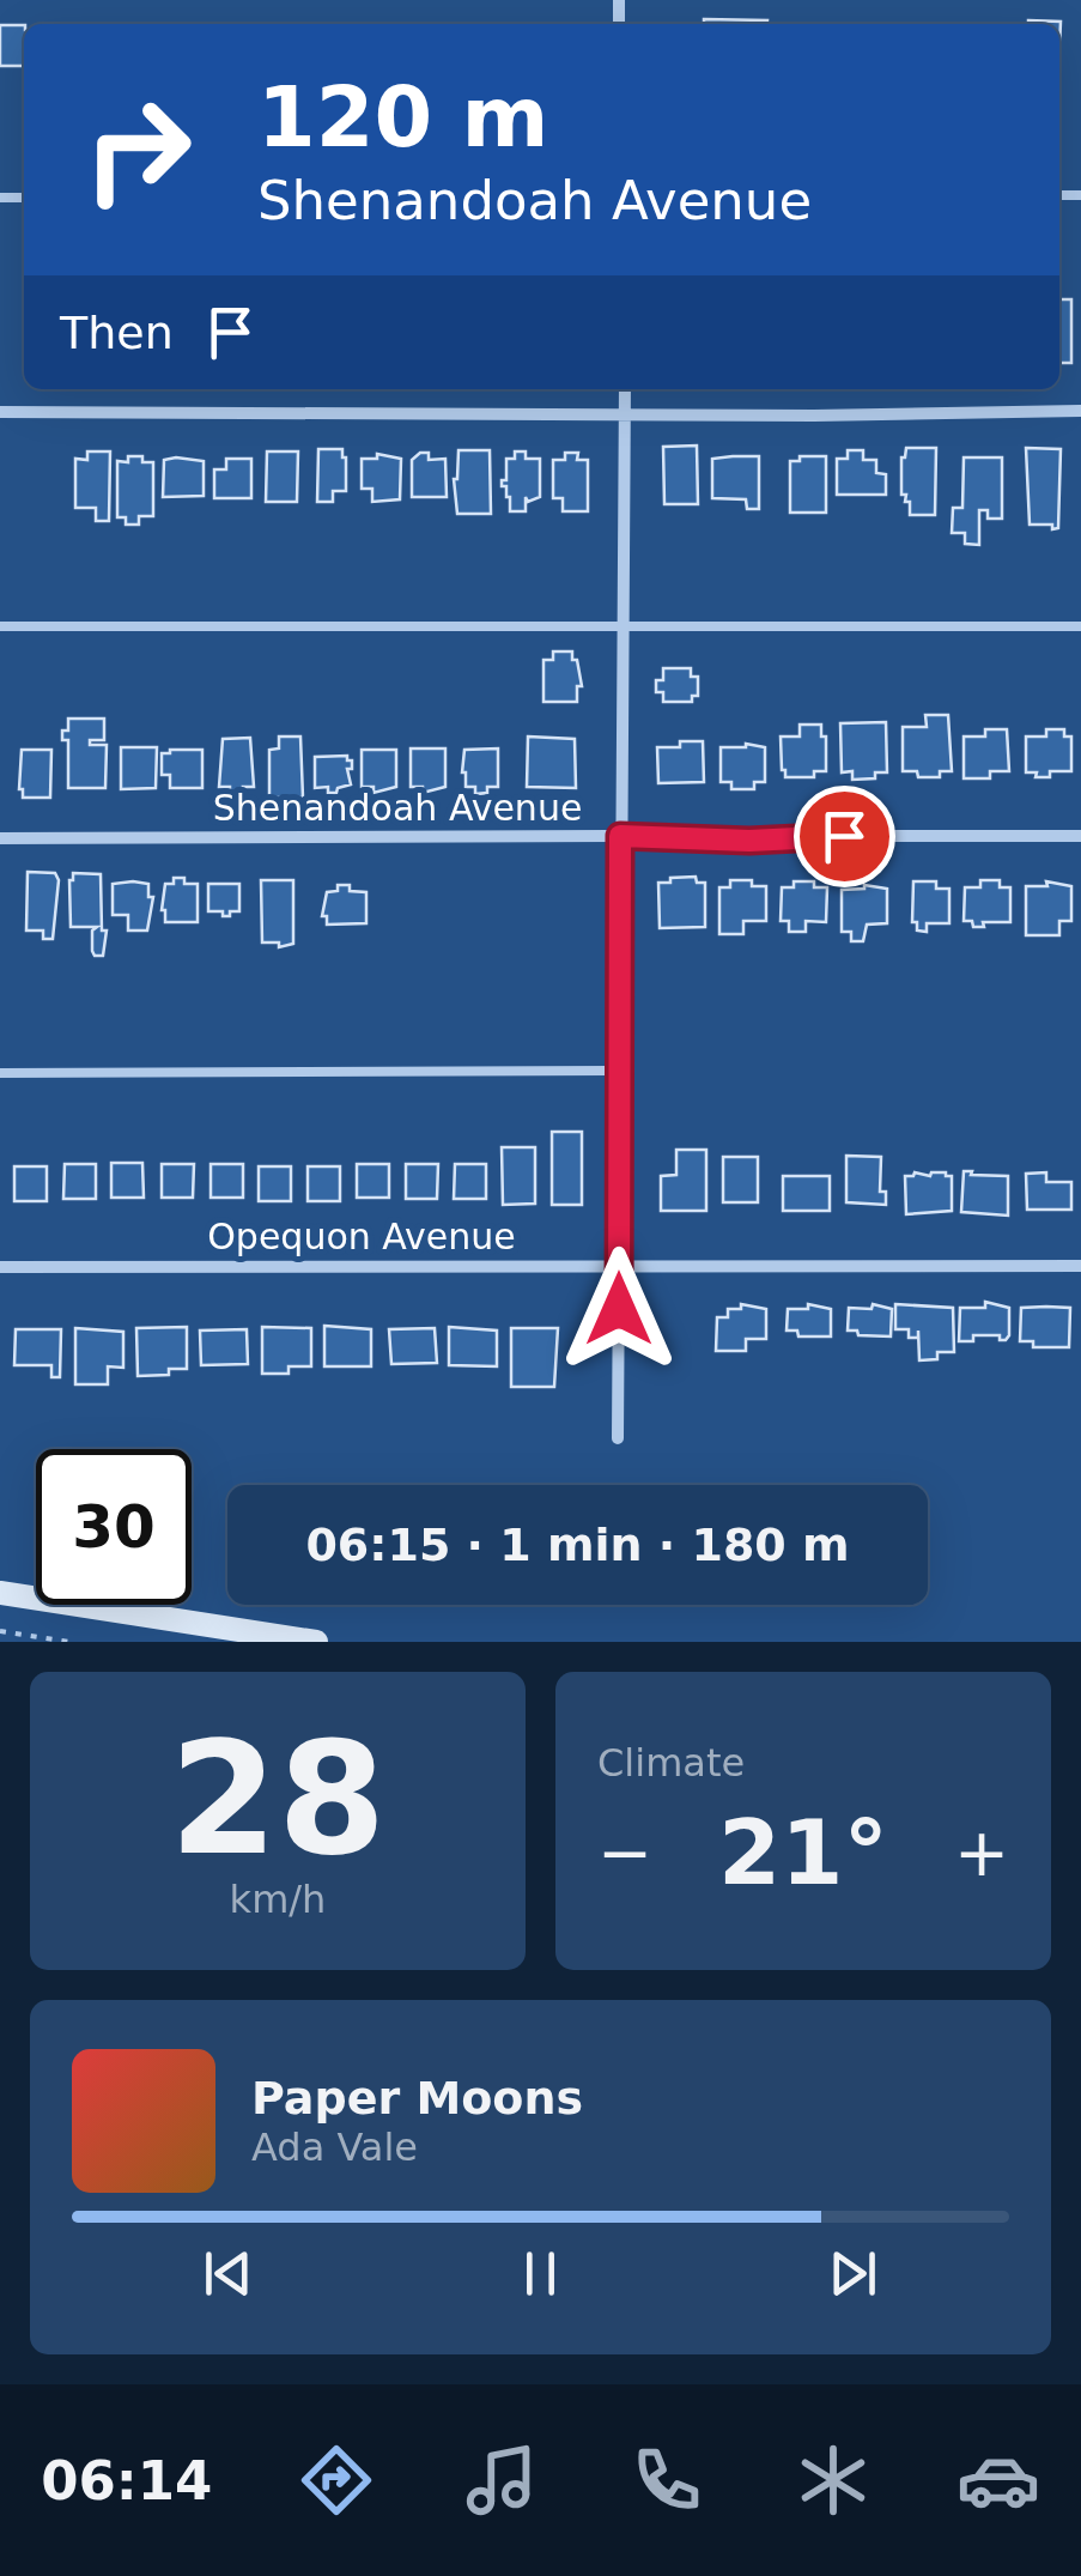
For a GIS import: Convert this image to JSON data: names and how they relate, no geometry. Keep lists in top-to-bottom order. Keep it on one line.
{"streets":{"street":["Shenandoah Avenue","Opequon Avenue"]},"page":{"turn":["120 m","Shenandoah Avenue"],"then":"Then","limit":"30","trip":"06:15 · 1 min · 180 m","tile":[["28","km/h"],"Climate"],"heat":["−","21°","+"],"song":["Paper Moons","Ada Vale"],"tabs":"06:14"}}
